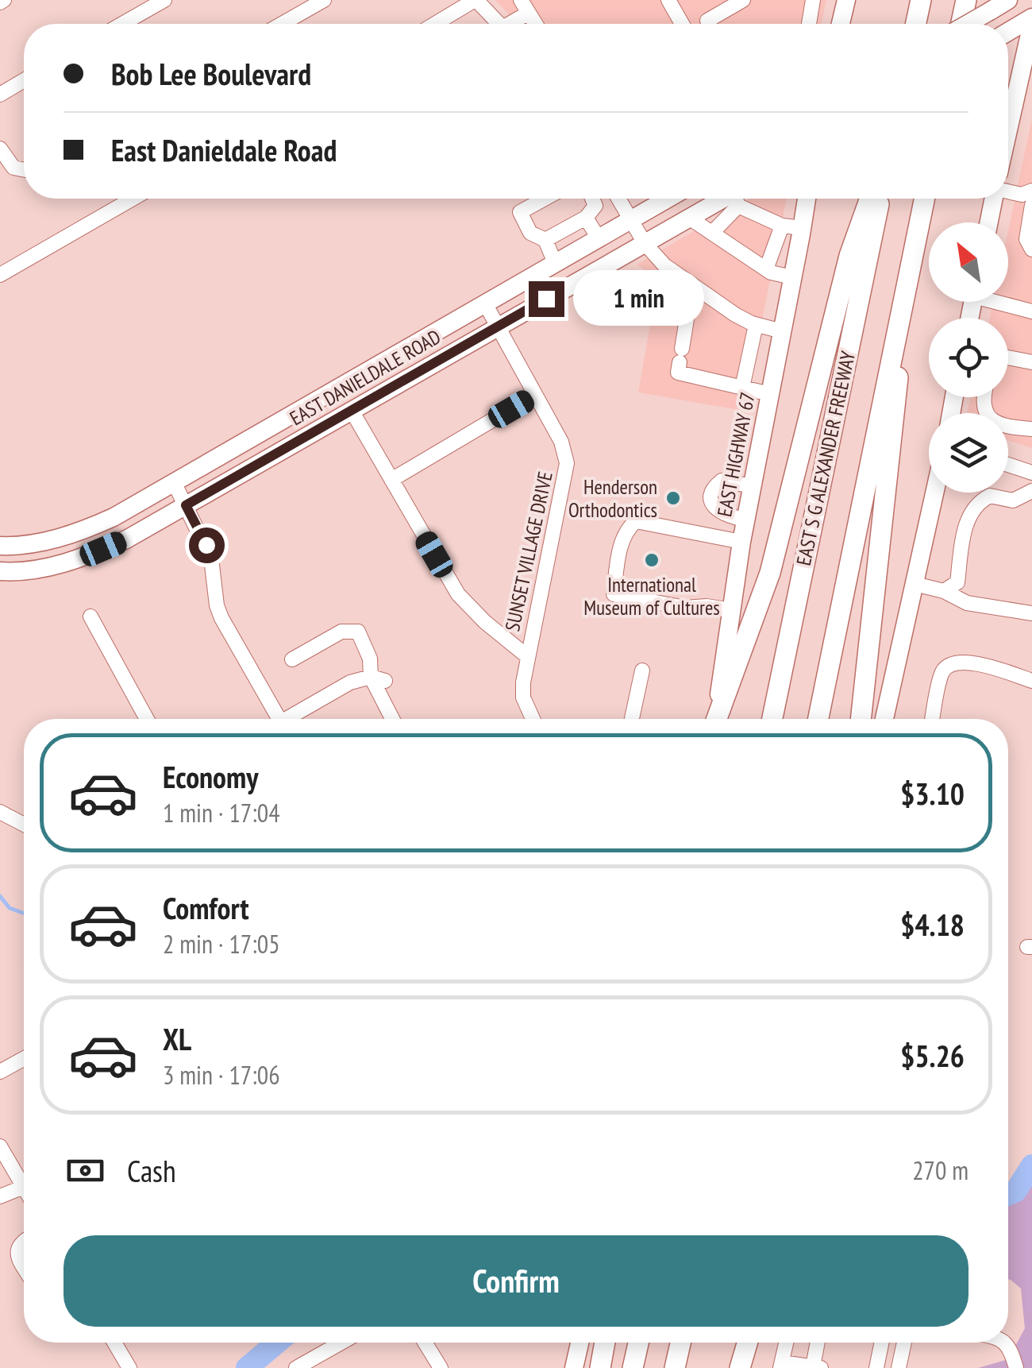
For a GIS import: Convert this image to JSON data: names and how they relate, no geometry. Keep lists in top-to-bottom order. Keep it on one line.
{"streets":{"highway":["EAST S G ALEXANDER FREEWAY"],"main road":["EAST DANIELDALE ROAD","EAST HIGHWAY 67"],"street":["SUNSET VILLAGE DRIVE"]},"crossings":[["EAST DANIELDALE ROAD","SUNSET VILLAGE DRIVE"]],"places":["Henderson Orthodontics","International Museum of Cultures"],"north":"top left","page":{"banner":["Bob Lee Boulevard","East Danieldale Road"],"bubble":"1 min","list":[{"name":"Economy","note":"1 min · 17:04","value":"$3.10"},{"name":"Comfort","note":"2 min · 17:05","value":"$4.18"},{"name":"XL","note":"3 min · 17:06","value":"$5.26"}],"pay":["Cash","270 m"],"buttons":"Confirm"}}
